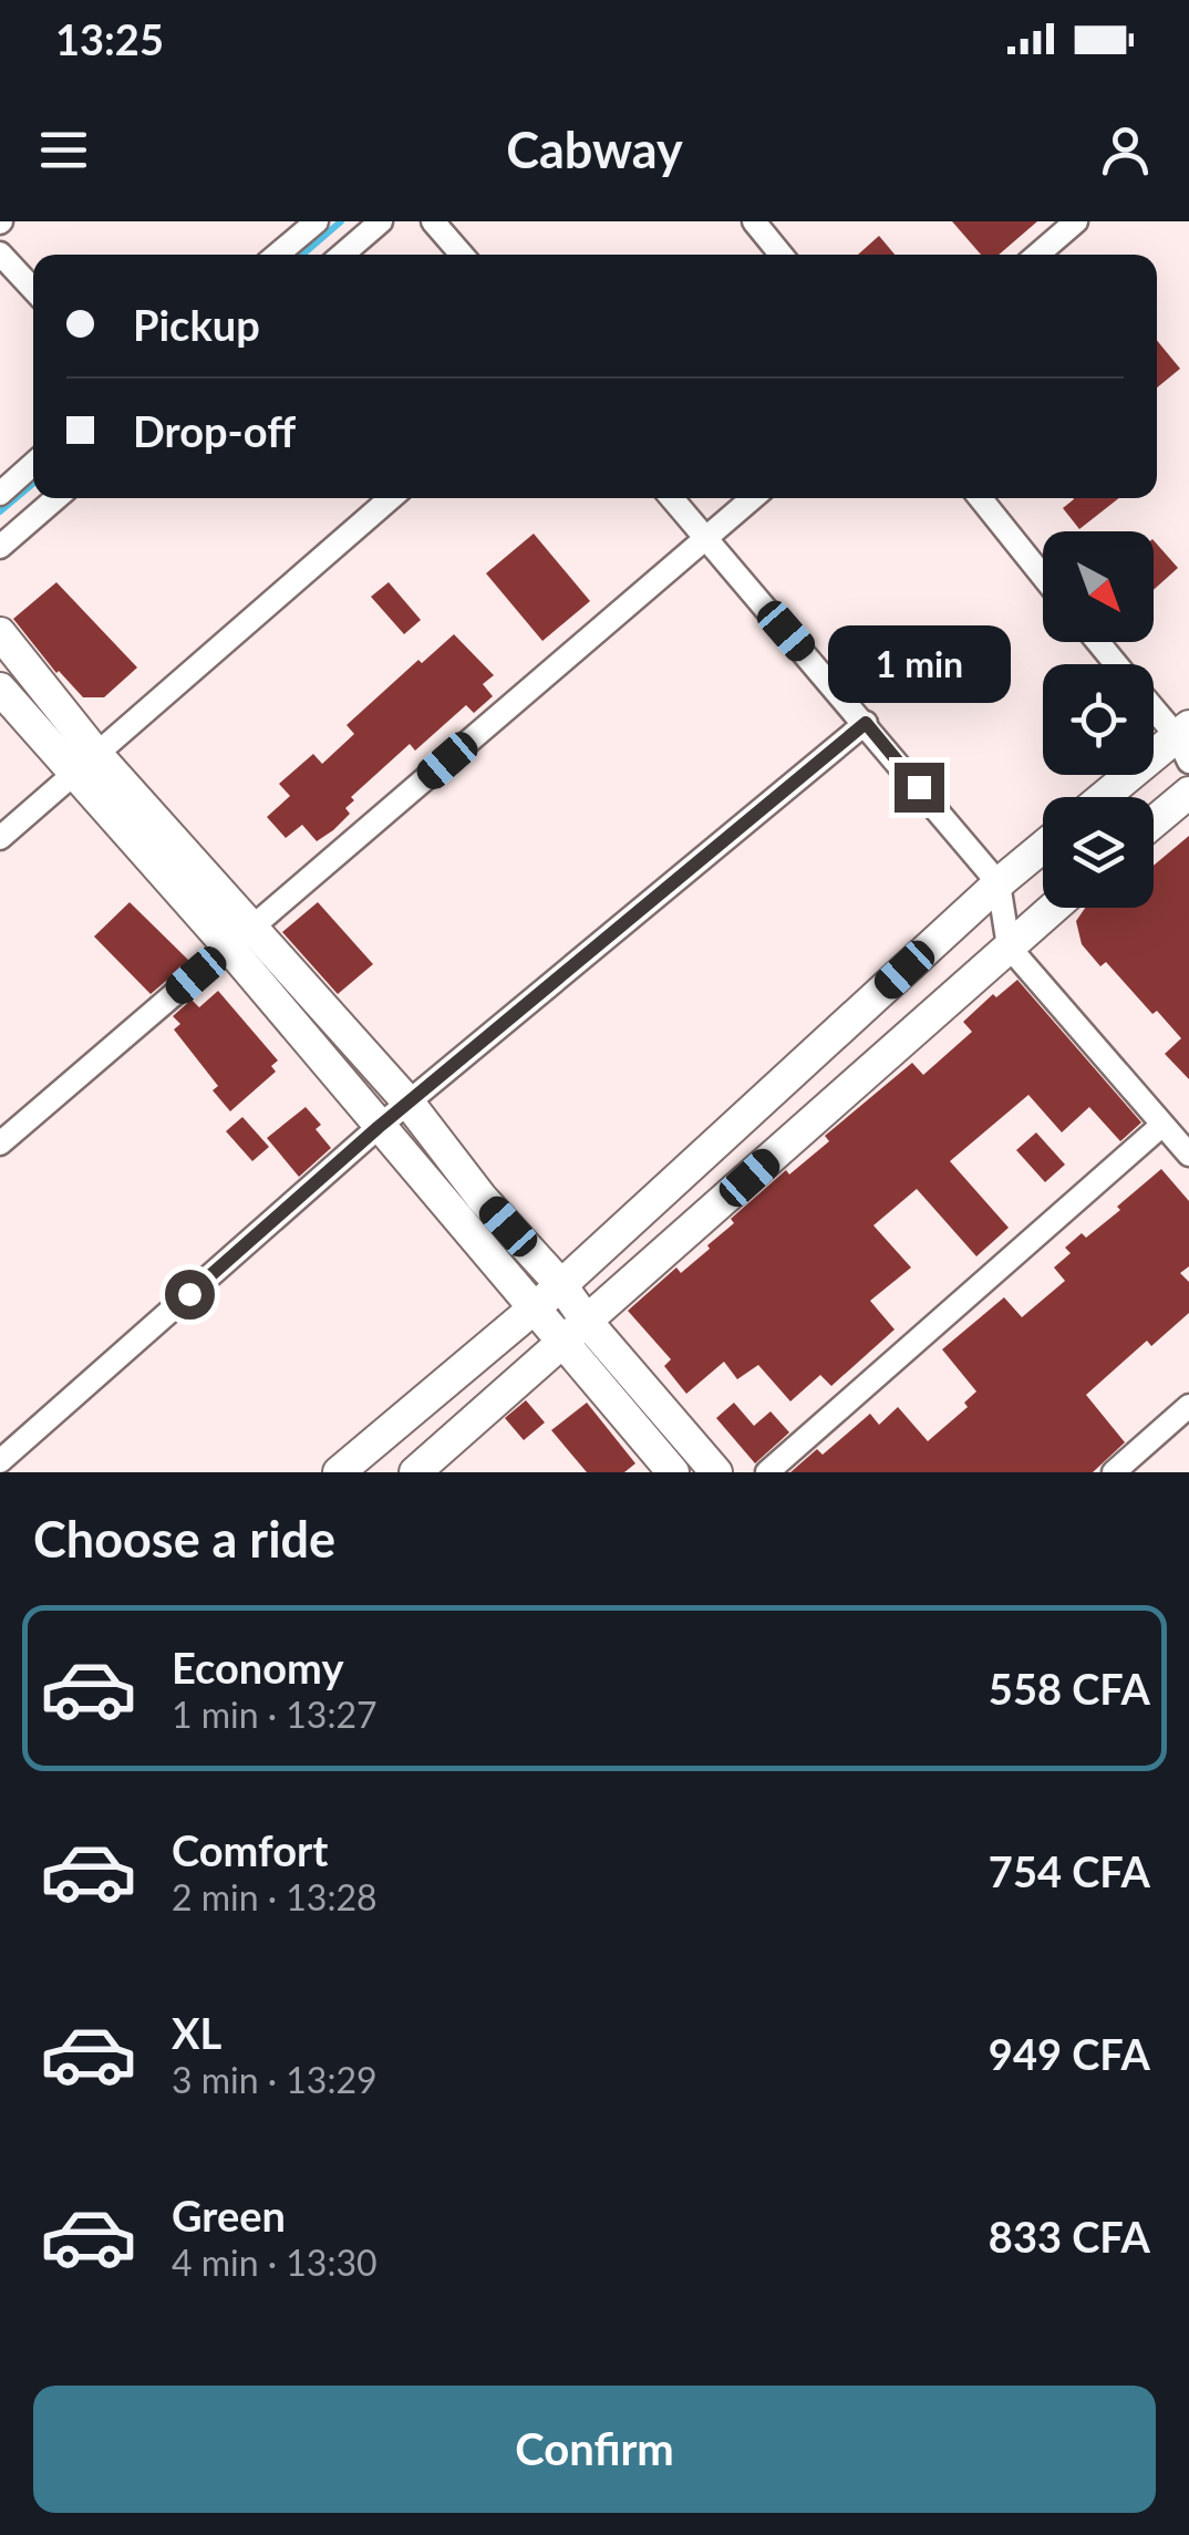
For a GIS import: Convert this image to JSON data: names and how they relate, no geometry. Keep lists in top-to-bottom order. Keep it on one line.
{"north":"bottom right","page":{"status":"13:25","header":"Cabway","banner":["Pickup","Drop-off"],"bubble":"1 min","heading":"Choose a ride","list":[{"name":"Economy","note":"1 min · 13:27","value":"558 CFA"},{"name":"Comfort","note":"2 min · 13:28","value":"754 CFA"},{"name":"XL","note":"3 min · 13:29","value":"949 CFA"},{"name":"Green","note":"4 min · 13:30","value":"833 CFA"}],"buttons":"Confirm"}}
